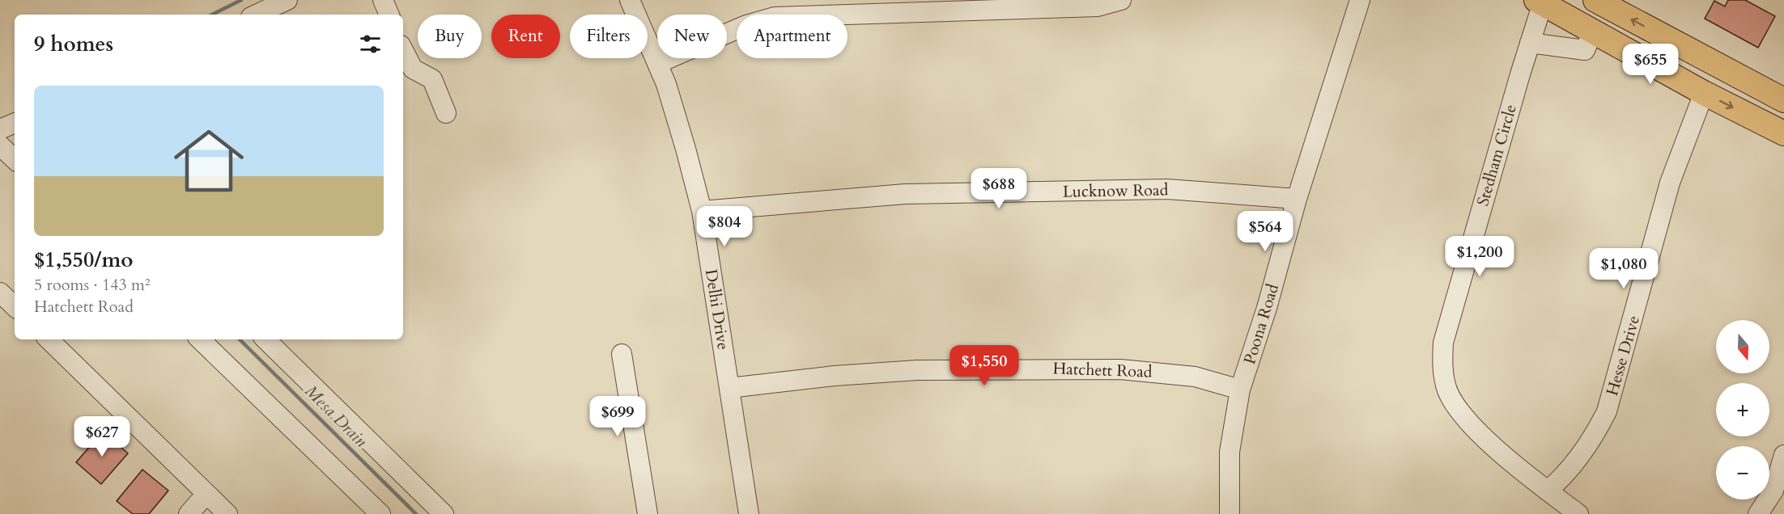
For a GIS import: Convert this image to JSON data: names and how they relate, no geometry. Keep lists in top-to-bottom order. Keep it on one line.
{"streets":{"street":["Stedham Circle","Lucknow Road","Delhi Drive","Poona Road","Hesse Drive","Hatchett Road"]},"crossings":[["Stedham Circle","Hesse Drive"],["Lucknow Road","Delhi Drive"],["Lucknow Road","Poona Road"],["Delhi Drive","Hatchett Road"],["Poona Road","Hatchett Road"]],"water":["Mesa Drain"],"north":"bottom","page":{"chip":["Buy","Rent","Filters","New","Apartment"],"heading":"9 homes","price":["$655","$688","$804","$564","$1,200","$1,080","$1,550","$699","$627"],"list":[{"name":"$1,550/mo","note":"5 rooms · 143 m² · Hatchett Road"}],"map_buttons":["+","−"]}}
